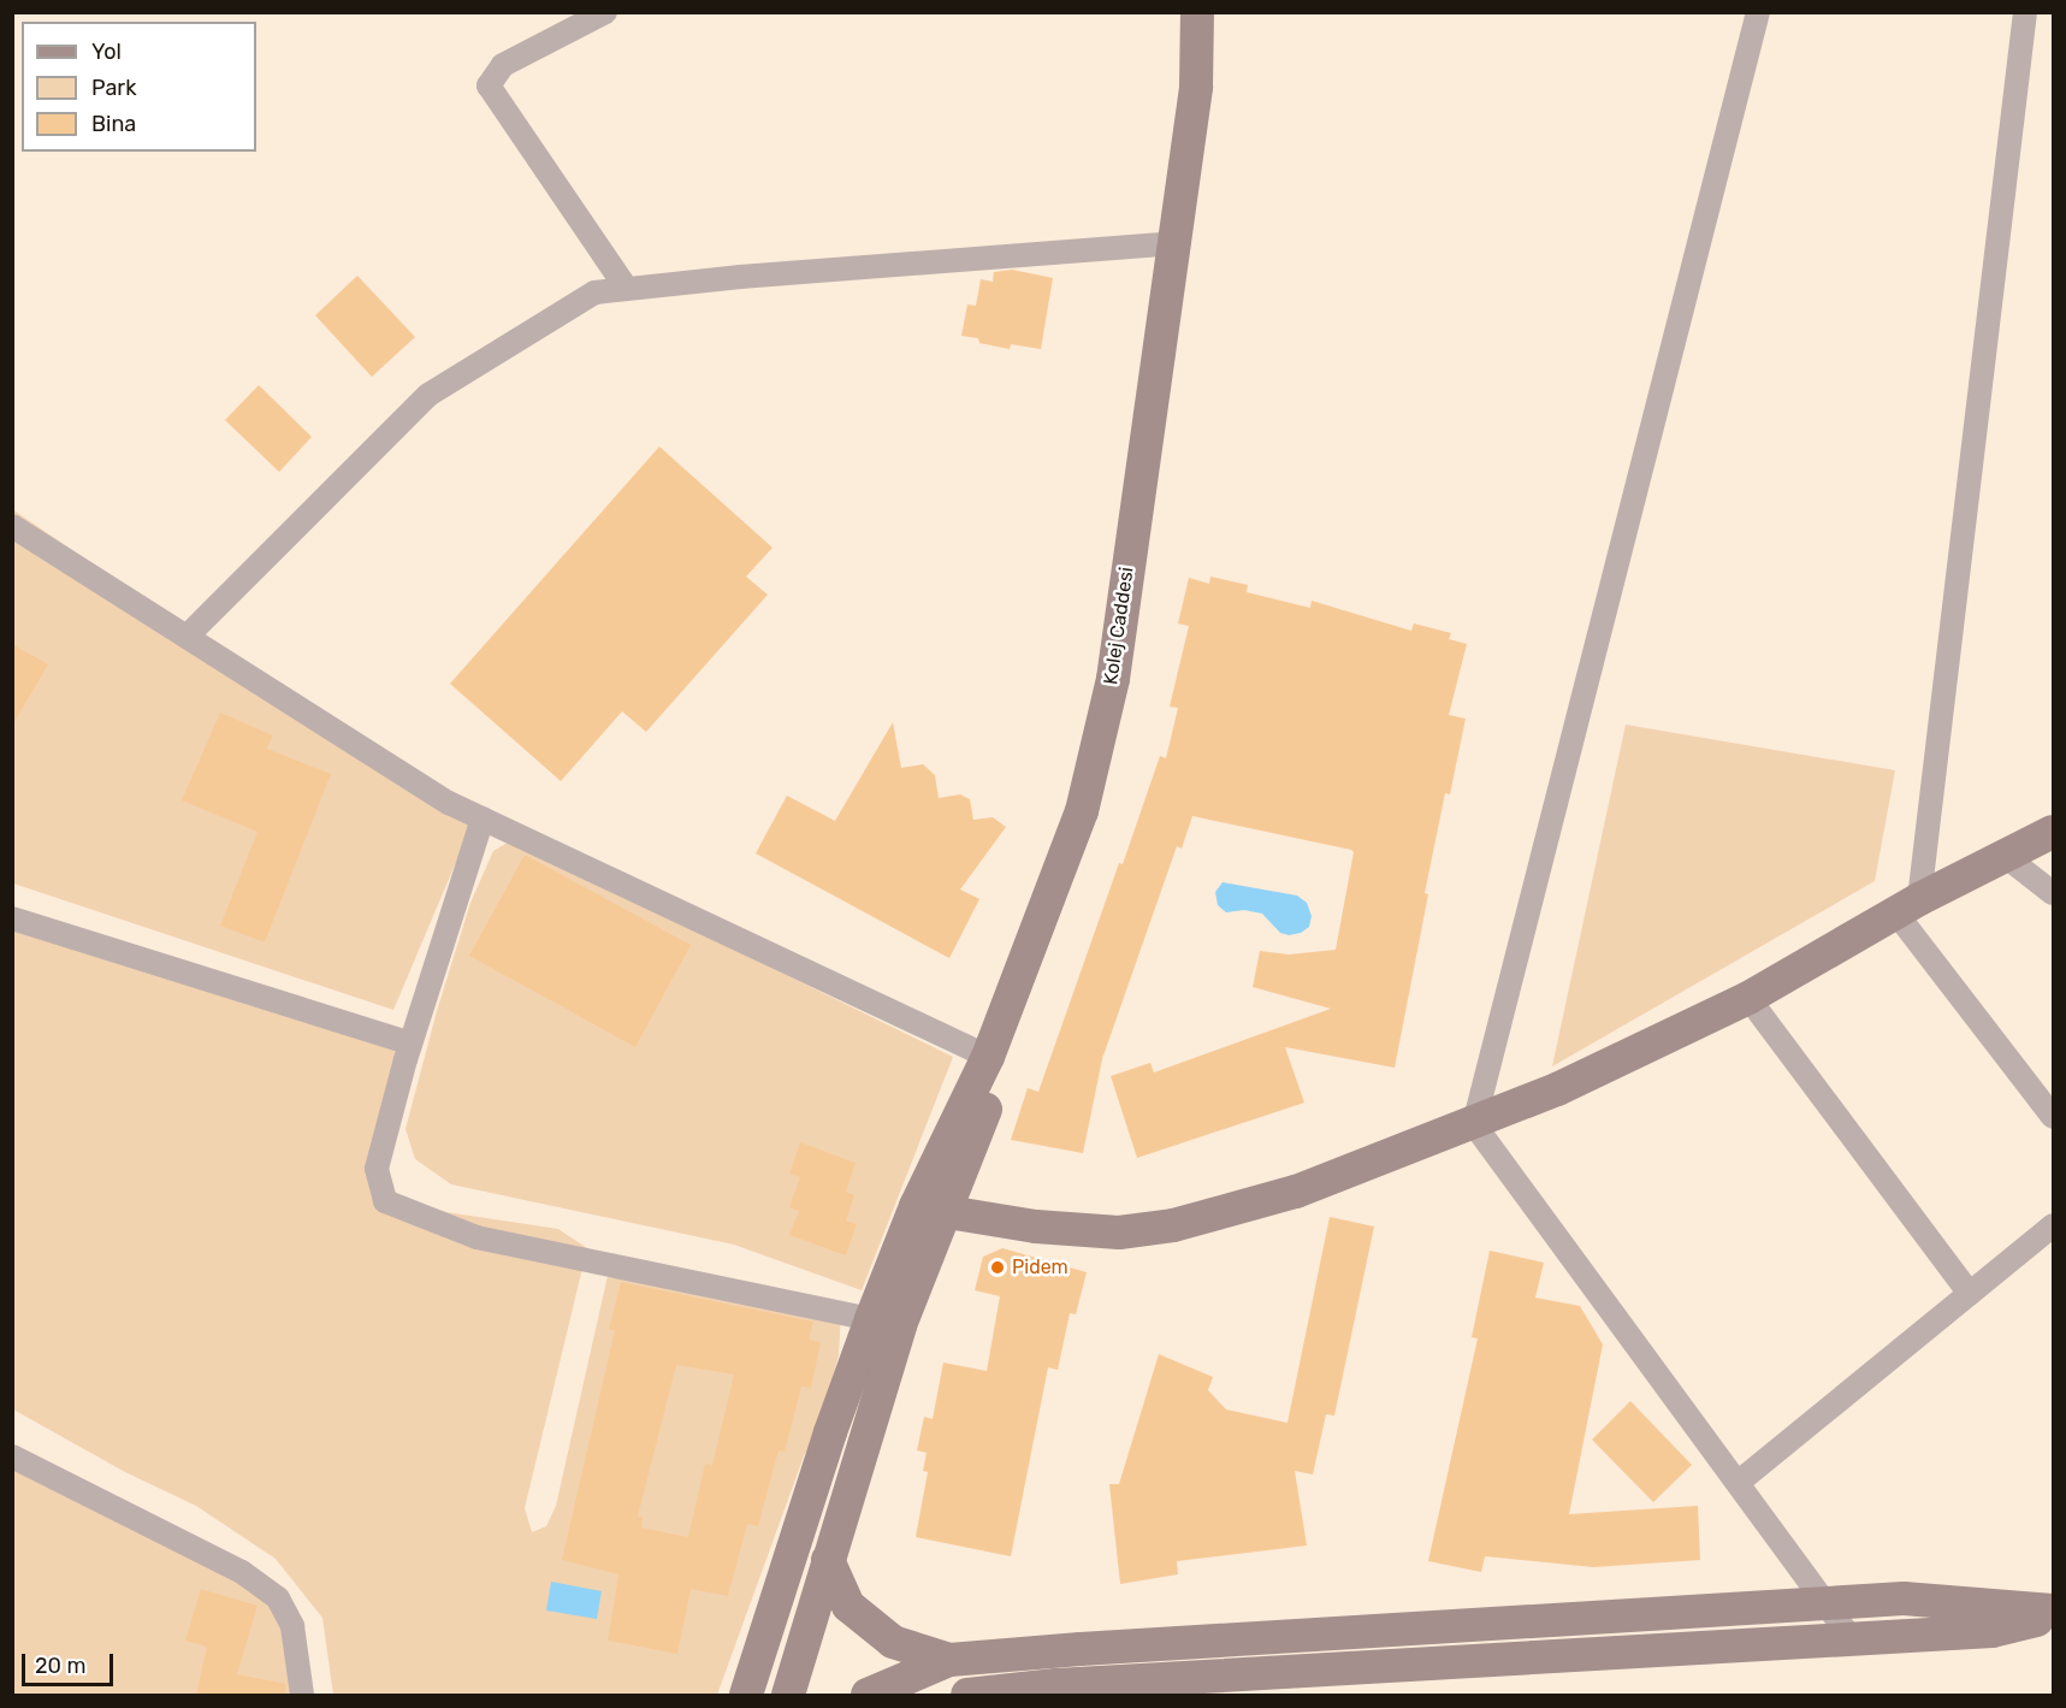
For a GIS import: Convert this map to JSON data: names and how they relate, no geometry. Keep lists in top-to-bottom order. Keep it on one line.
{"streets":{"street":["Kolej Caddesi"]},"places":["Pidem"],"legend":["Yol","Park","Bina"],"scale_bar":"20 m"}
